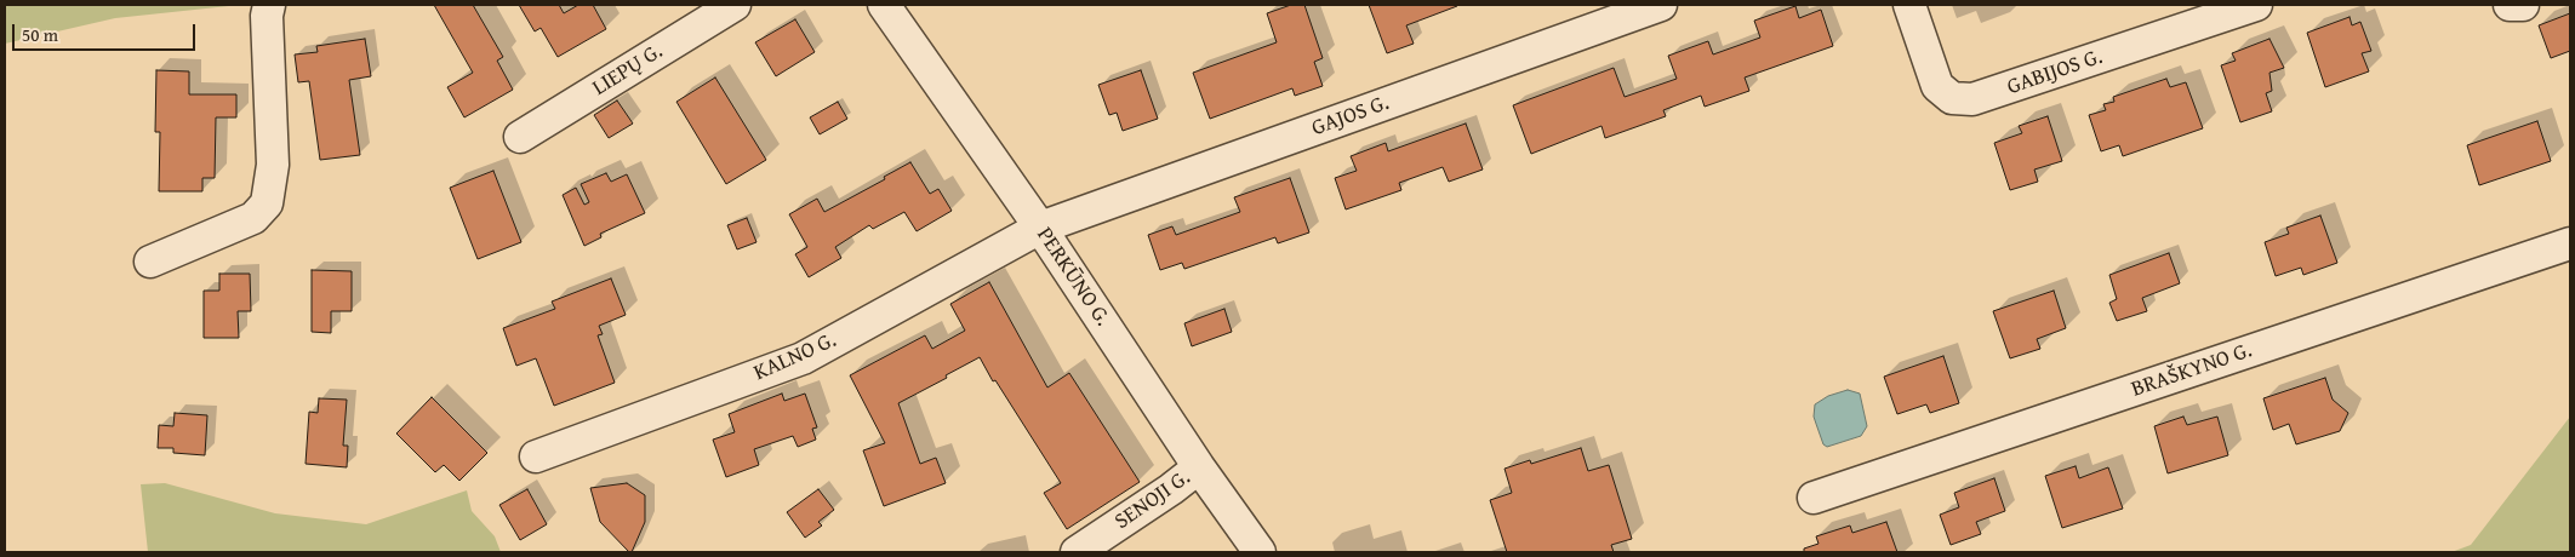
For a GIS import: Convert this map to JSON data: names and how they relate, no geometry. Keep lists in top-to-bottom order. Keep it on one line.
{"streets":{"street":["LIEPŲ G.","GABIJOS G.","GAJOS G.","PERKŪNO G.","KALNO G.","BRAŠKYNO G.","SENOJI G."]},"crossings":[["GAJOS G.","PERKŪNO G."],["GAJOS G.","KALNO G."],["PERKŪNO G.","KALNO G."],["PERKŪNO G.","SENOJI G."]],"scale_bar":"50 m"}
